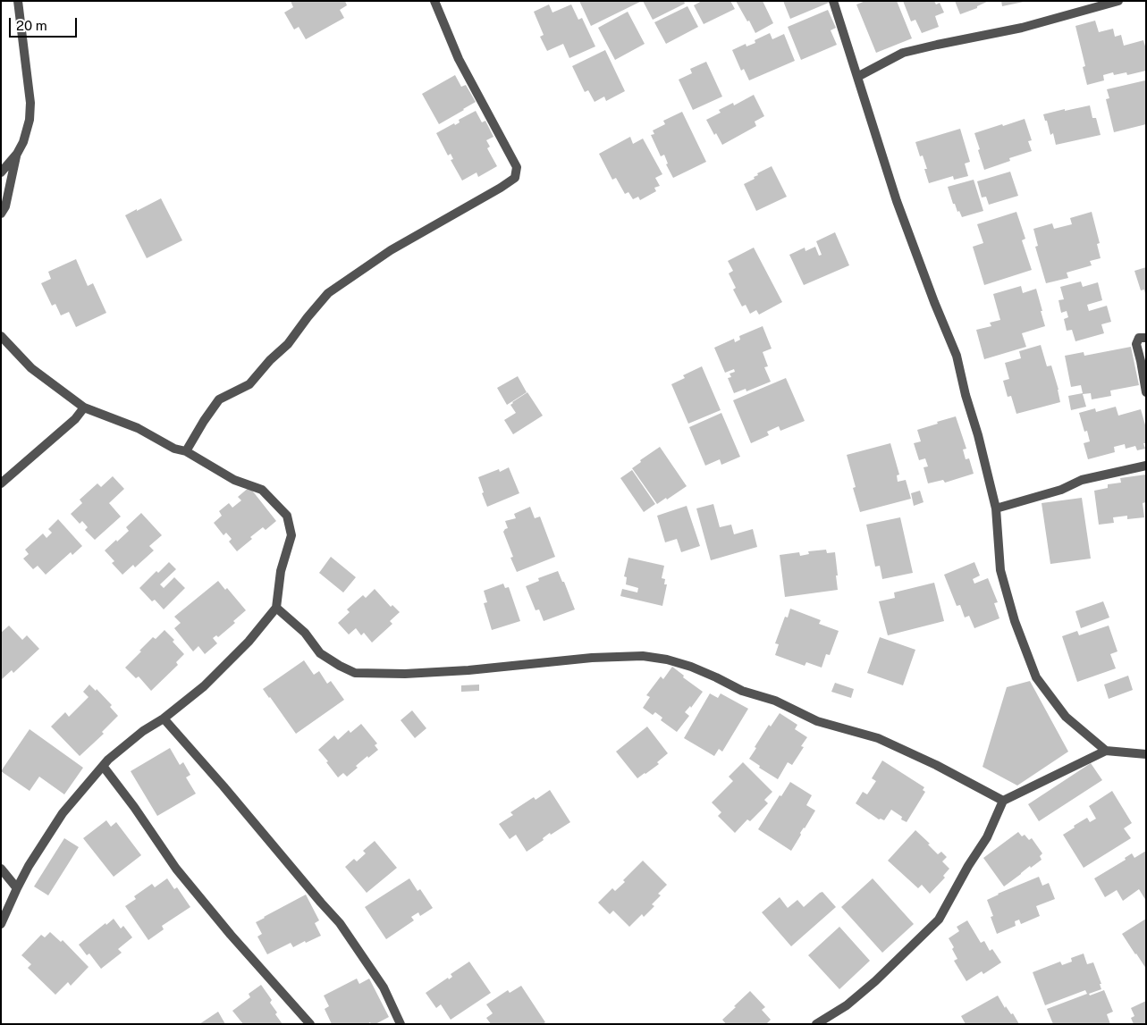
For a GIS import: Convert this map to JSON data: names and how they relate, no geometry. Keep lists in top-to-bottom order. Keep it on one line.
{"scale_bar":"20 m"}
